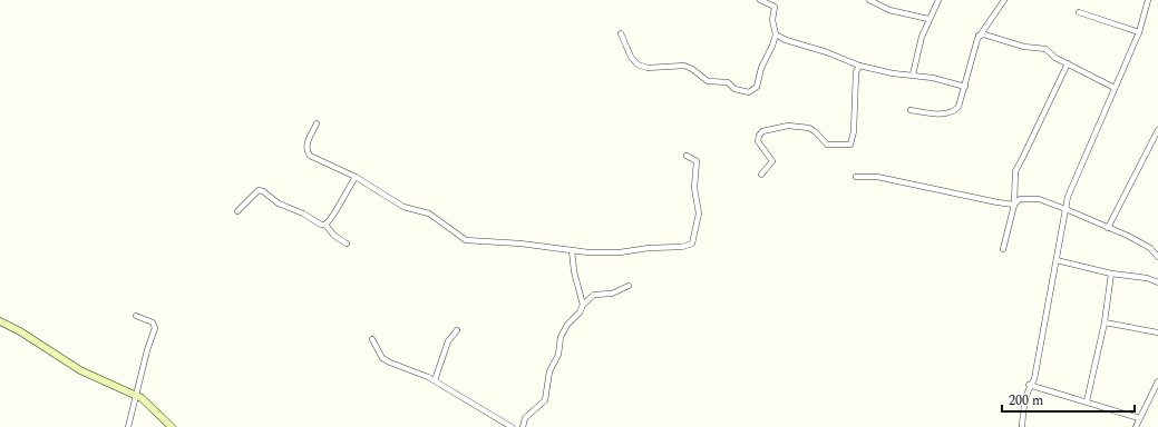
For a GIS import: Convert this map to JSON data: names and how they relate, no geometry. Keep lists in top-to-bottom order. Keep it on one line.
{"scale_bar":"200 m"}
